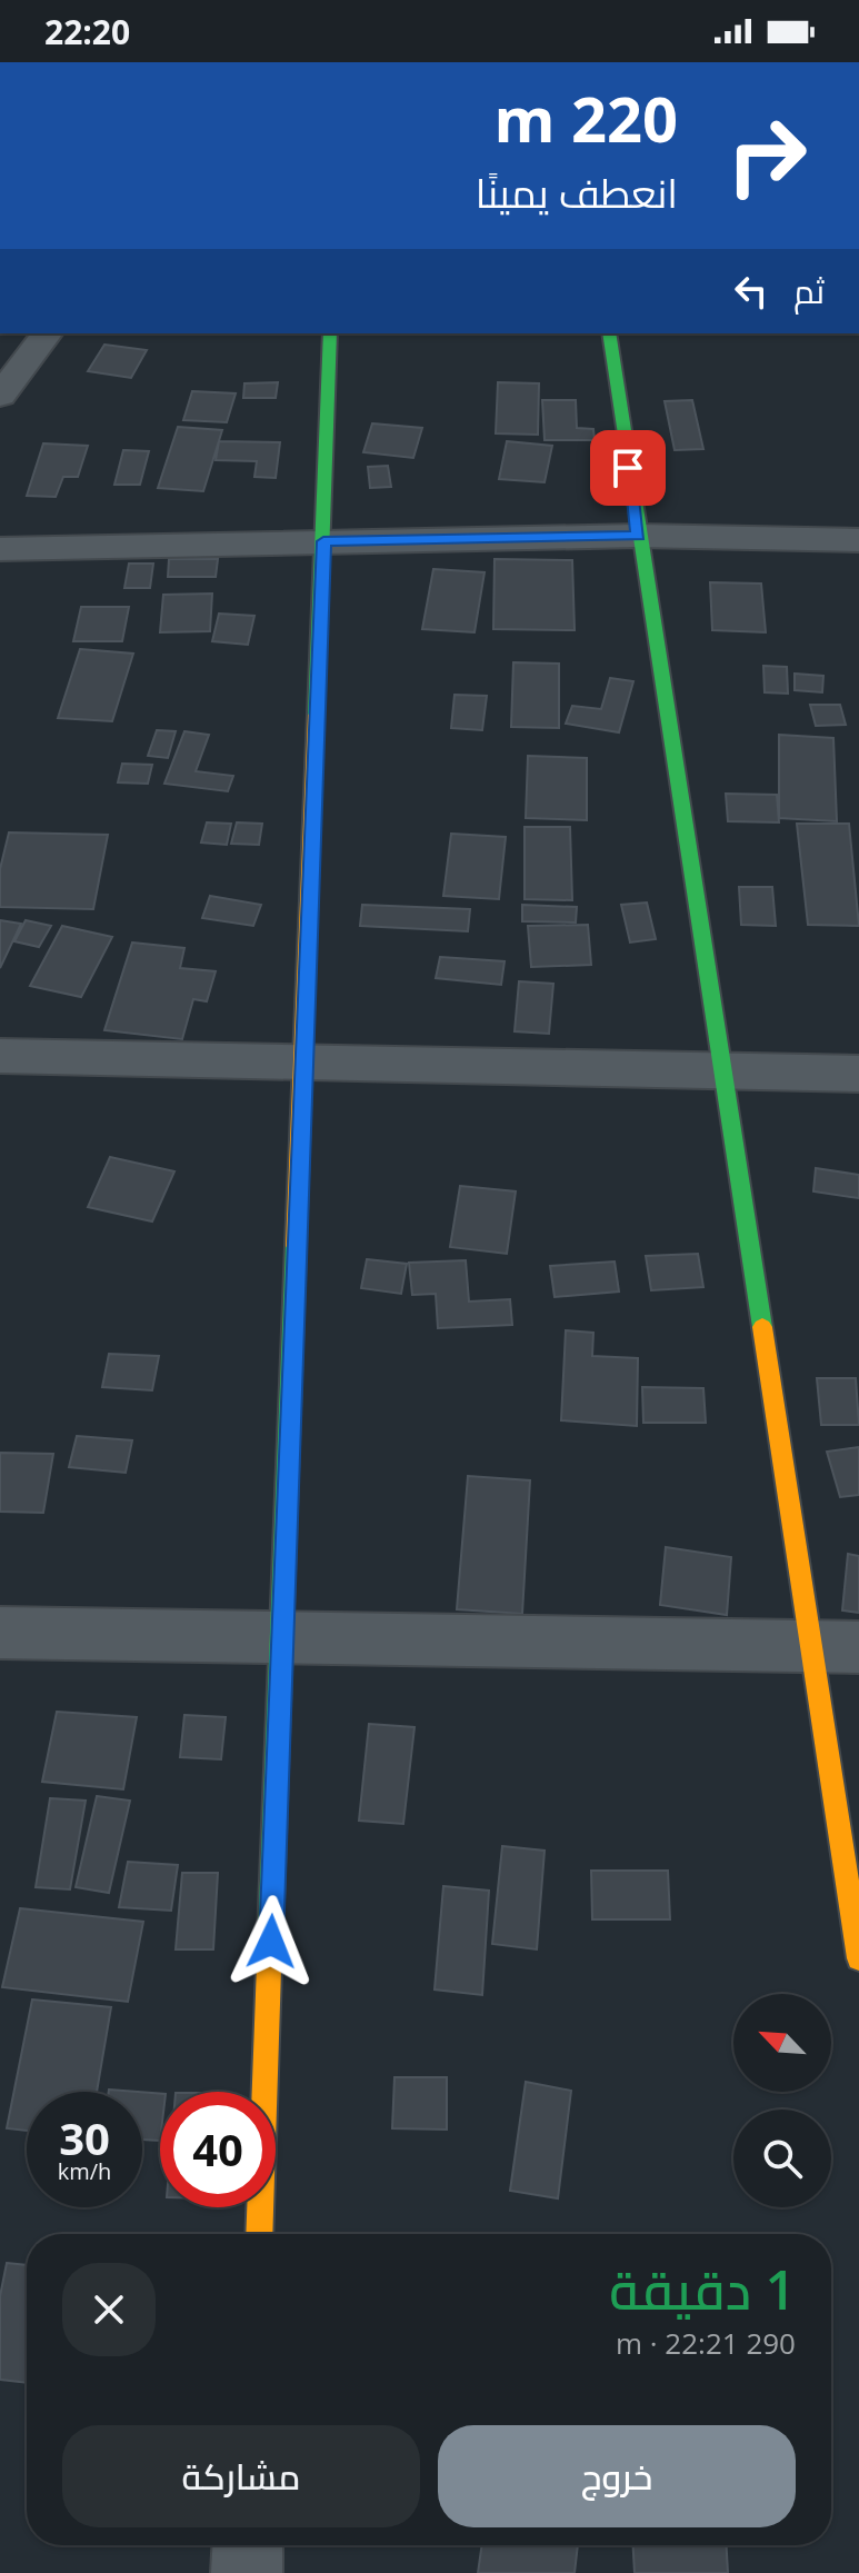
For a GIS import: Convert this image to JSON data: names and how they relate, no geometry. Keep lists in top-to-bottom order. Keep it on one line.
{"north":"top left","page":{"status":"22:20","turn":["220 m","انعطف يمينًا"],"then":"ثم","speed":"30 km/h","limit":"40","heading":["1 دقيقة","290 m · 22:21"],"buttons":["خروج","مشاركة"]}}
